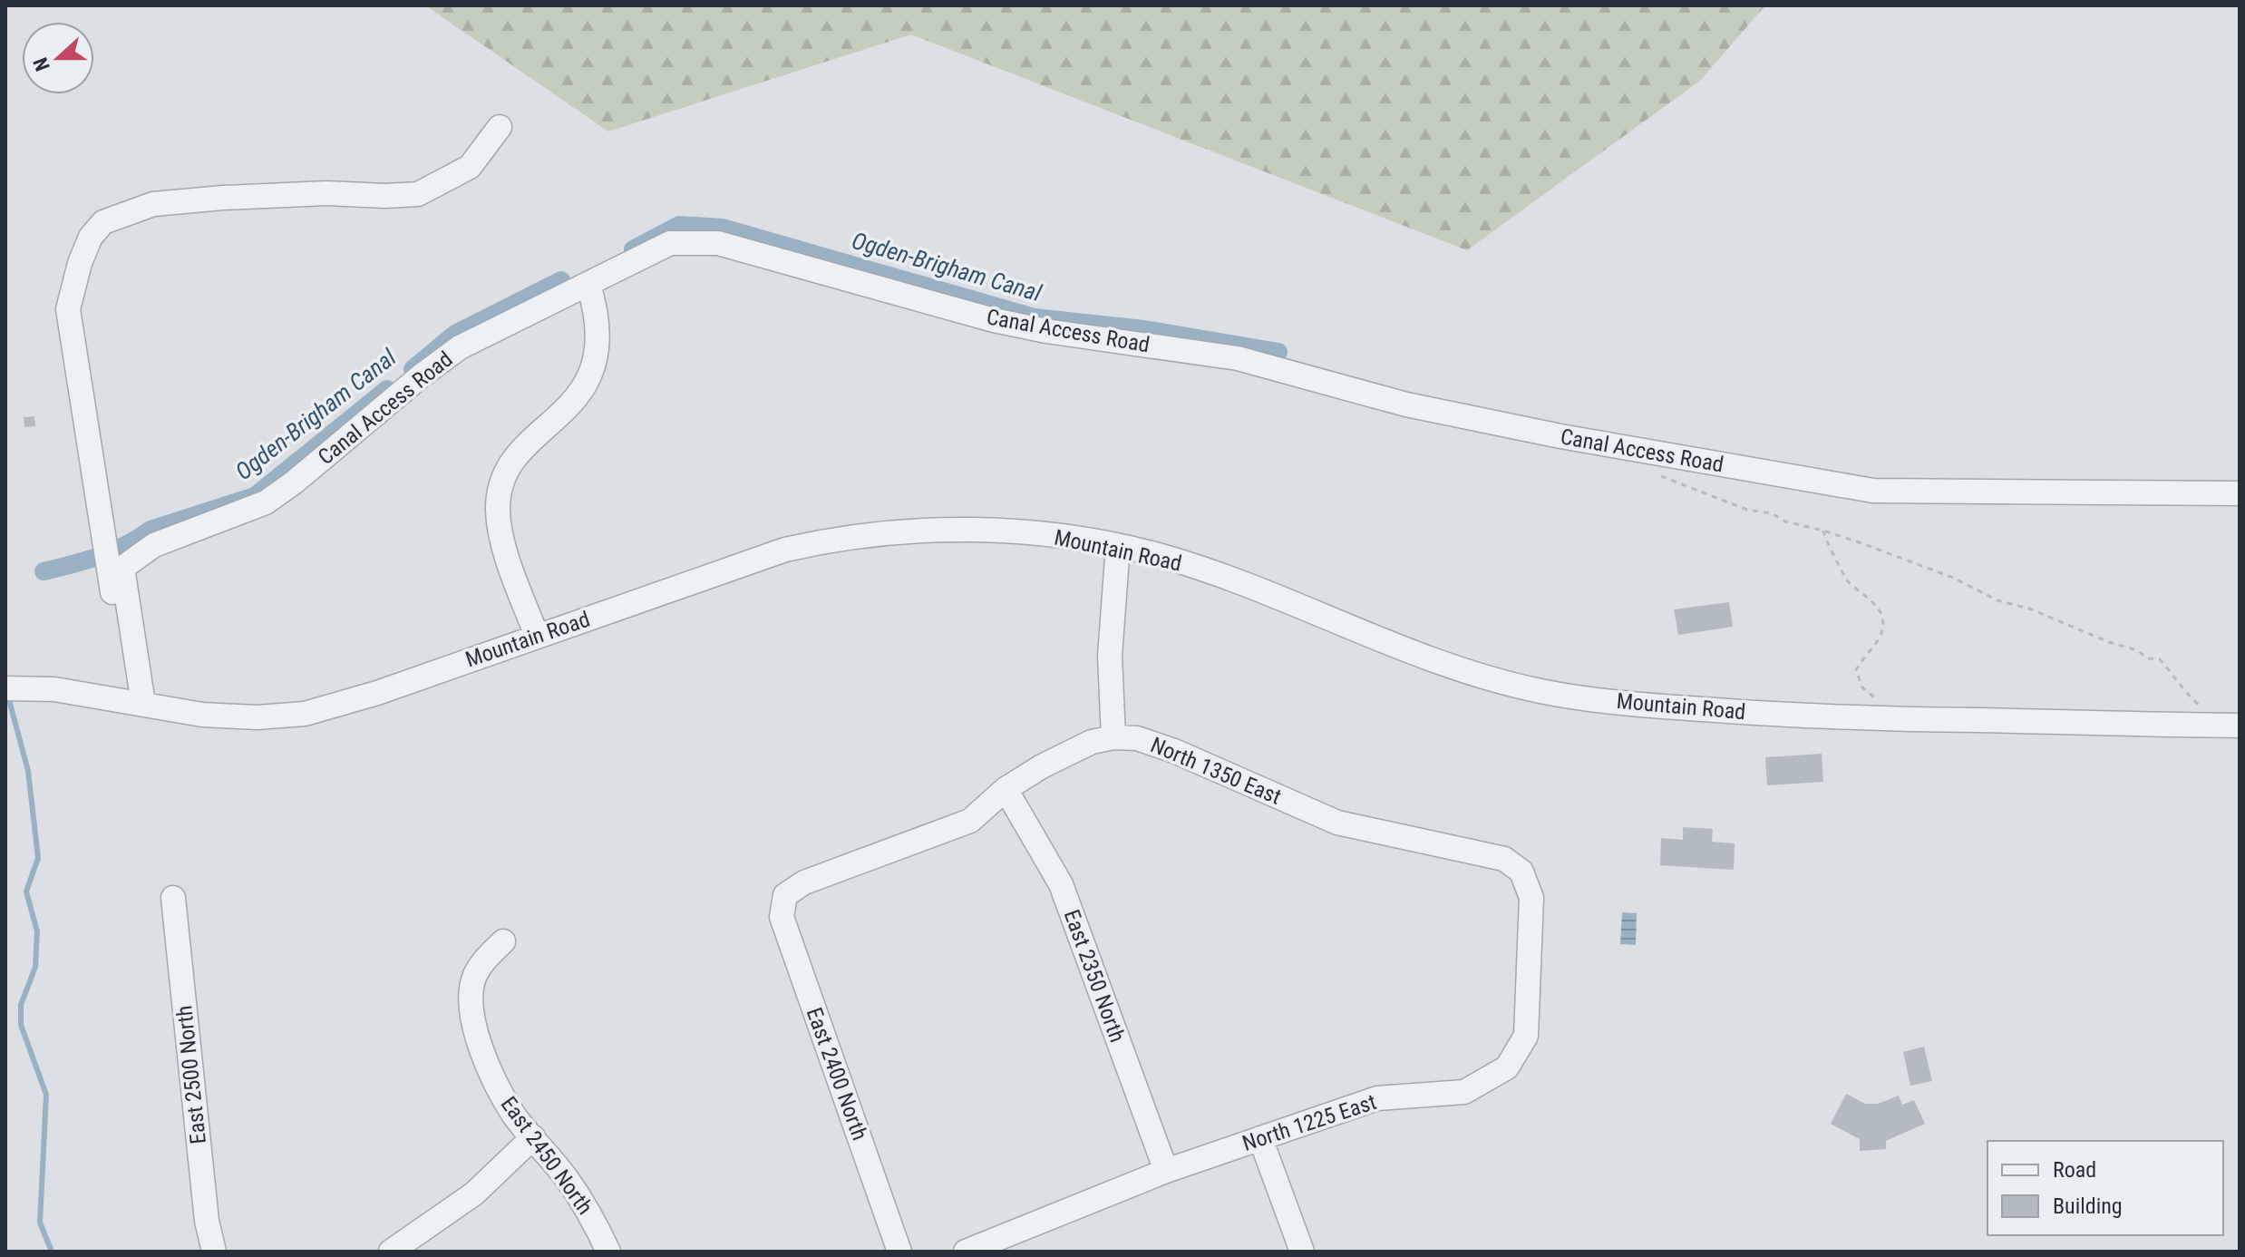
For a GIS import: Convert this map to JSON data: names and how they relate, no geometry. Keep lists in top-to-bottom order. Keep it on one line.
{"streets":{"street":["Canal Access Road","Mountain Road","North 1350 East","East 2350 North","East 2400 North","East 2500 North","North 1225 East","East 2450 North"]},"crossings":[["Canal Access Road","Mountain Road"],["North 1350 East","East 2350 North"],["North 1350 East","East 2400 North"],["North 1350 East","North 1225 East"],["East 2350 North","North 1225 East"]],"water":["Ogden-Brigham Canal"],"legend":["Road","Building"],"north":"left"}
